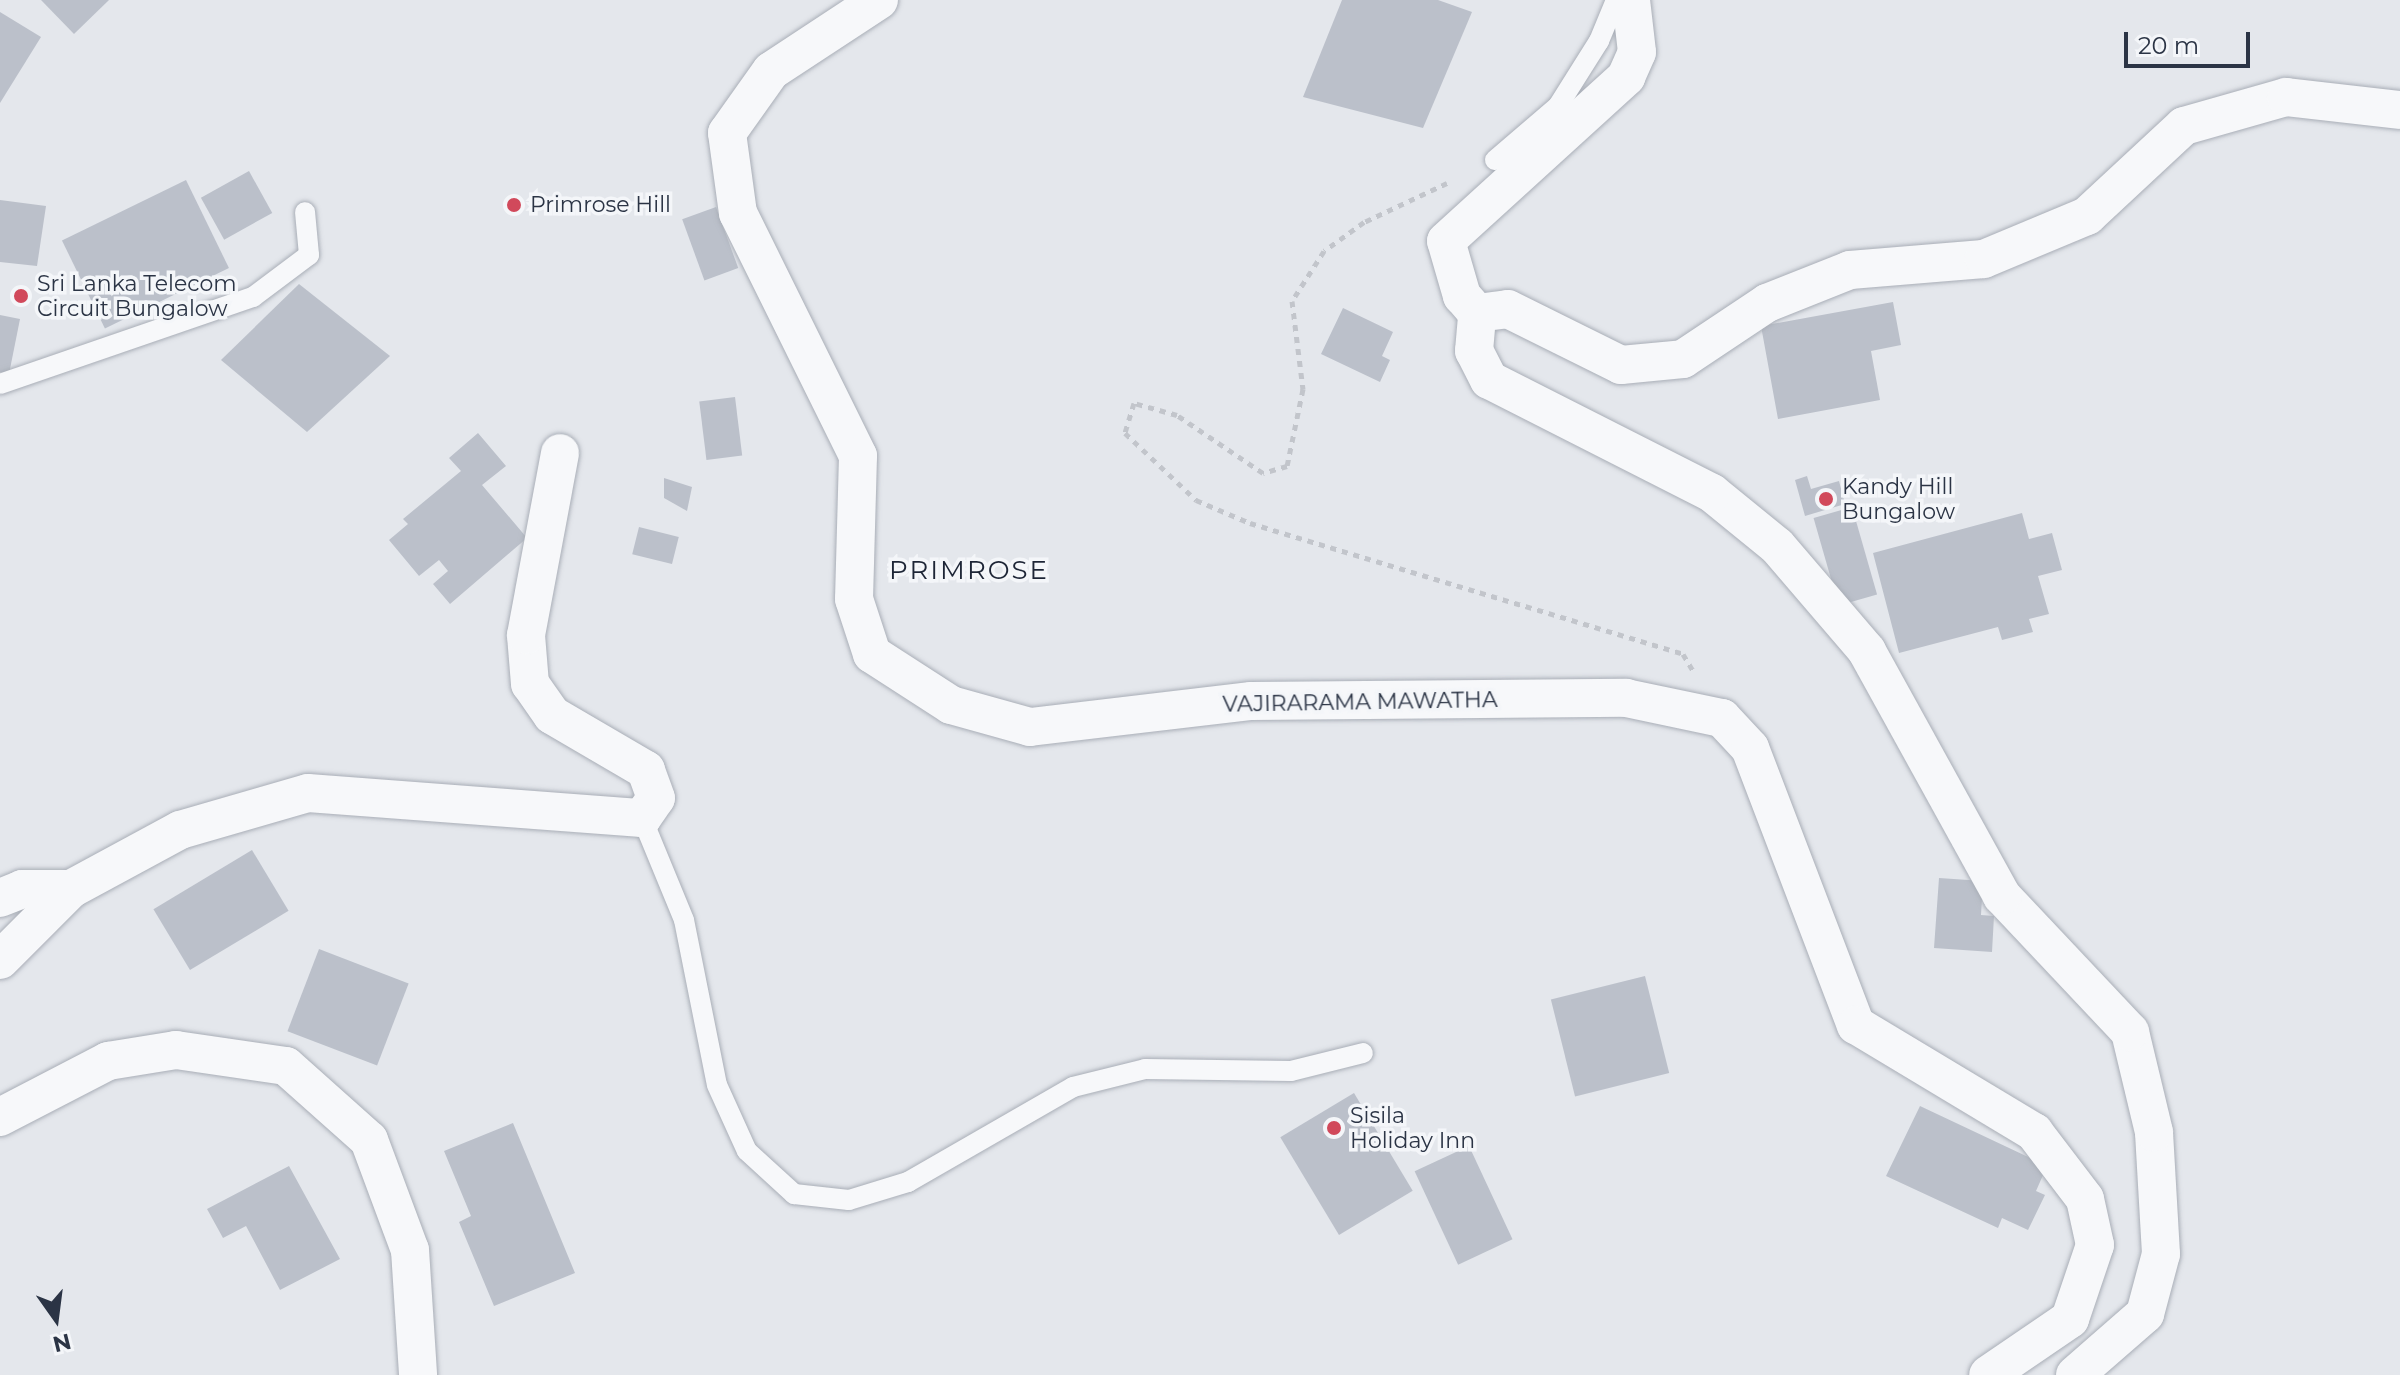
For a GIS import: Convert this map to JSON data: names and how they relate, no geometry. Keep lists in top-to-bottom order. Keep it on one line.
{"streets":{"street":["VAJIRARAMA MAWATHA"]},"districts":["PRIMROSE"],"places":["Primrose Hill","Sri Lanka Telecom Circuit Bungalow","Kandy Hill Bungalow","Sisila Holiday Inn"],"scale_bar":"20 m","north":"bottom"}
